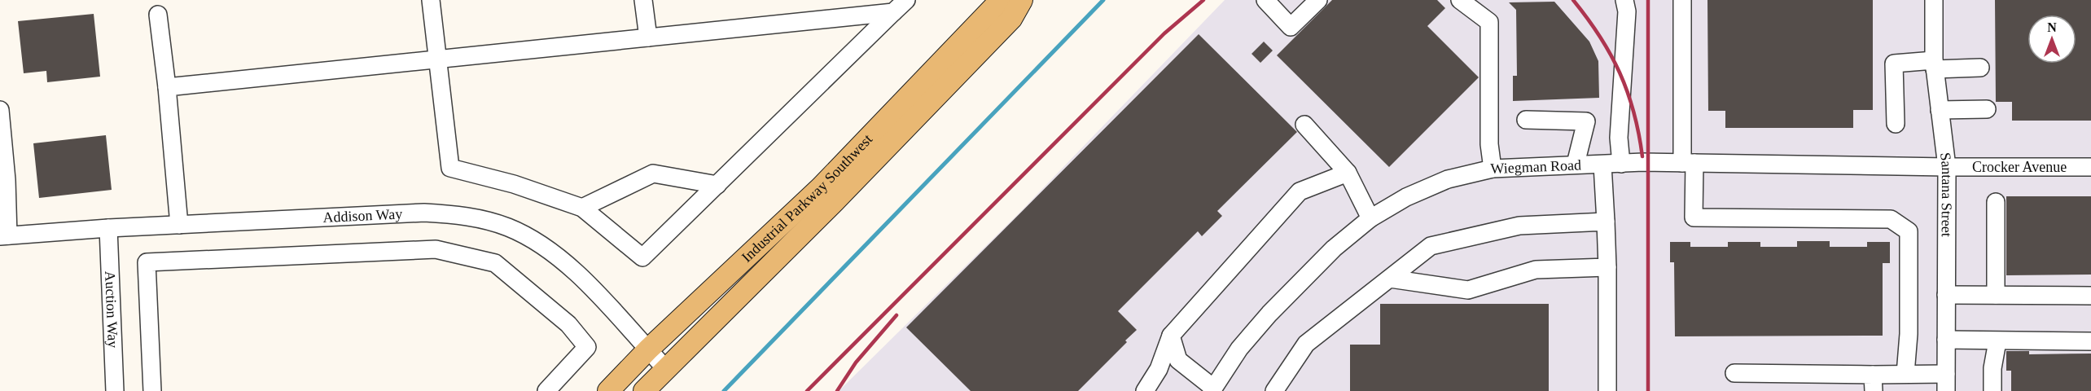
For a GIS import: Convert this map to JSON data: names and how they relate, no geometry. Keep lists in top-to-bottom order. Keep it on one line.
{"streets":{"main road":["Industrial Parkway Southwest"],"street":["Wiegman Road","Crocker Avenue","Santana Street","Addison Way","Auction Way"]},"crossings":[["Wiegman Road","Crocker Avenue"],["Wiegman Road","Santana Street"],["Crocker Avenue","Santana Street"],["Industrial Parkway Southwest","Addison Way"],["Addison Way","Auction Way"]],"north":"top"}
